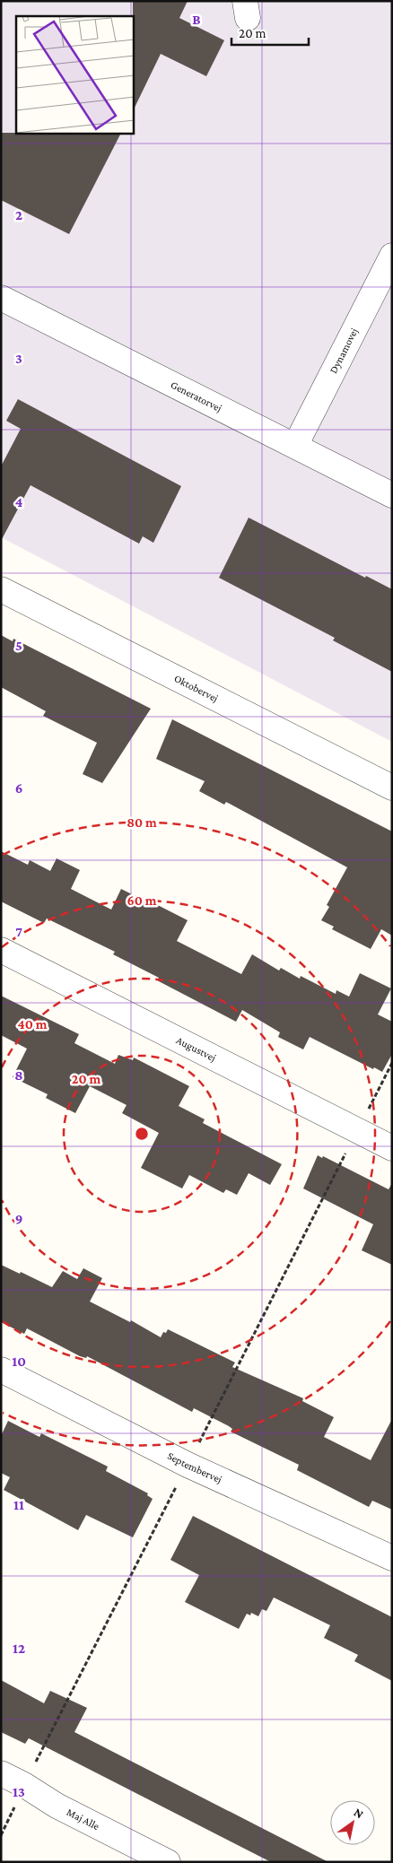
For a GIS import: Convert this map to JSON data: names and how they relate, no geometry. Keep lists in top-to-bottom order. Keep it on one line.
{"streets":{"street":["Dynamovej","Generatorvej","Oktobervej","Augustvej","Septembervej","Maj Alle"]},"crossings":[["Dynamovej","Generatorvej"]],"scale_bar":"20 m","north":"top right","grid":{"columns":["B"],"rows":["2","3","4","5","6","7","8","9","10","11","12","13"]},"rings":["80 m","60 m","40 m","20 m"]}
